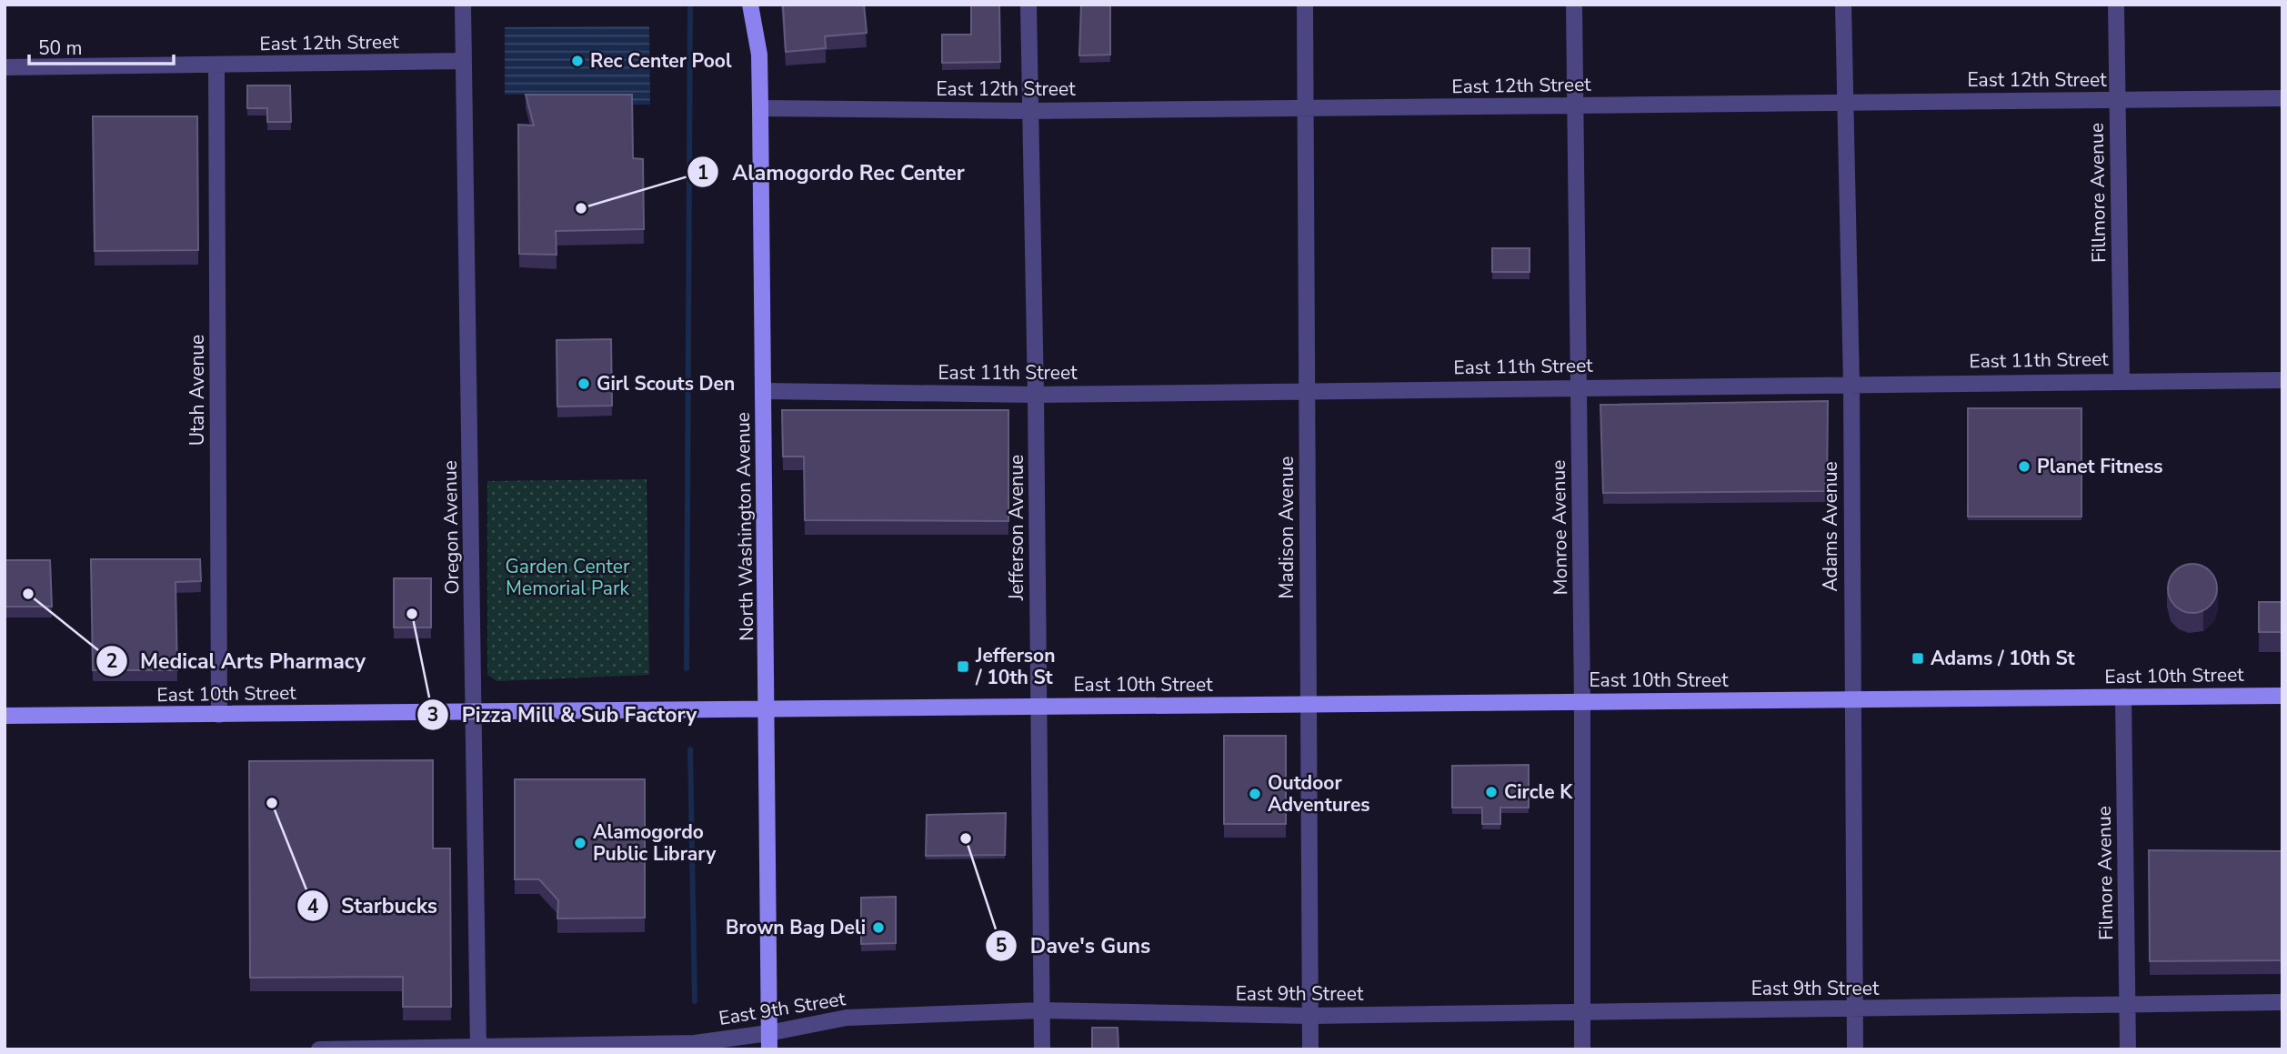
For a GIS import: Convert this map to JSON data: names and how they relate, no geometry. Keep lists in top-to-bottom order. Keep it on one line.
{"streets":{"main road":["North Washington Avenue","East 10th Street"],"street":["East 12th Street","Fillmore Avenue","East 11th Street","Utah Avenue","Adams Avenue","Oregon Avenue","Jefferson Avenue","Madison Avenue","Monroe Avenue","Filmore Avenue","East 9th Street"]},"crossings":[["East 12th Street","Fillmore Avenue"],["East 12th Street","Utah Avenue"],["East 12th Street","North Washington Avenue"],["East 12th Street","Adams Avenue"],["East 12th Street","Oregon Avenue"],["East 12th Street","Jefferson Avenue"],["East 12th Street","Madison Avenue"],["East 12th Street","Monroe Avenue"],["Fillmore Avenue","East 11th Street"],["East 11th Street","North Washington Avenue"],["East 11th Street","Adams Avenue"],["East 11th Street","Jefferson Avenue"],["East 11th Street","Madison Avenue"],["East 11th Street","Monroe Avenue"],["Utah Avenue","East 10th Street"],["North Washington Avenue","East 10th Street"],["North Washington Avenue","East 9th Street"],["Adams Avenue","East 10th Street"],["Adams Avenue","East 9th Street"],["Oregon Avenue","East 10th Street"],["Oregon Avenue","East 9th Street"],["Jefferson Avenue","East 10th Street"],["Jefferson Avenue","East 9th Street"],["Madison Avenue","East 10th Street"],["Madison Avenue","East 9th Street"],["Monroe Avenue","East 10th Street"],["Monroe Avenue","East 9th Street"],["East 10th Street","Filmore Avenue"],["Filmore Avenue","East 9th Street"]],"parks":["Garden Center Memorial Park"],"places":{"other":["Rec Center Pool","Alamogordo Rec Center","Girl Scouts Den","Planet Fitness","Medical Arts Pharmacy","Pizza Mill & Sub Factory","Circle K","Outdoor Adventures","Starbucks","Dave's Guns","Alamogordo Public Library","Brown Bag Deli"],"transit":["Adams / 10th St","Jefferson / 10th St"]},"scale_bar":"50 m"}
